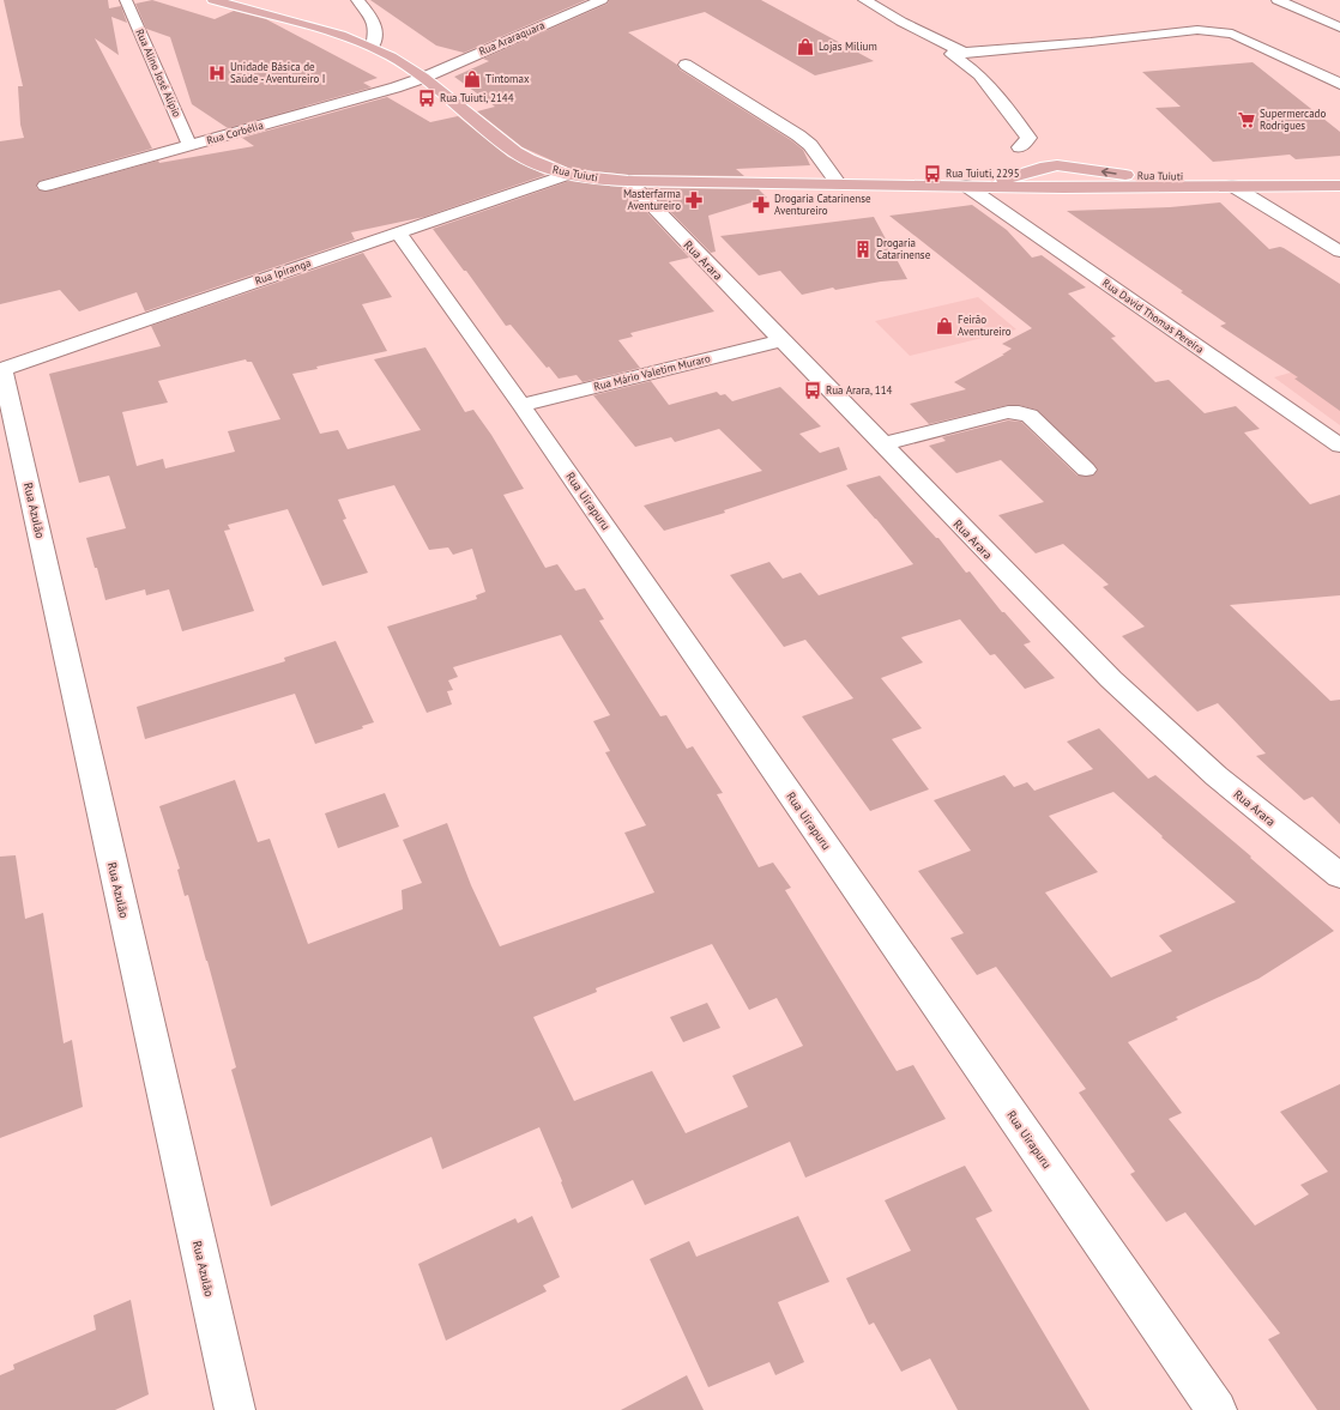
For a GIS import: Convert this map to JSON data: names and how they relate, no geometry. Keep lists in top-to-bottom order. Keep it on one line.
{"streets":{"main road":["Rua Tuiuti"],"street":["Rua Araraquara","Rua Alino José Alípio","Rua Corbélia","Rua Arara","Rua Ipiranga","Rua David Thomas Pereira","Rua Mário Valetim Muraro","Rua Uirapuru","Rua Azulão"]},"crossings":[["Rua Araraquara","Rua Corbélia"],["Rua Araraquara","Rua Tuiuti"],["Rua Alino José Alípio","Rua Corbélia"],["Rua Corbélia","Rua Tuiuti"],["Rua Tuiuti","Rua Arara"],["Rua Tuiuti","Rua Ipiranga"],["Rua Tuiuti","Rua David Thomas Pereira"],["Rua Arara","Rua Mário Valetim Muraro"],["Rua Ipiranga","Rua Uirapuru"],["Rua Ipiranga","Rua Azulão"],["Rua Mário Valetim Muraro","Rua Uirapuru"]],"places":{"shop":["Lojas Milium","Tintomax","Feirão Aventureiro"],"hospital":["Unidade Básica de Saúde - Aventureiro I"],"bus stop":["Rua Tuiuti, 2144","Rua Tuiuti, 2295","Rua Arara, 114"],"supermarket":["Supermercado Rodrigues"],"pharmacy":["Masterfarma Aventureiro","Drogaria Catarinense Aventureiro"],"building":["Drogaria Catarinense"]}}
